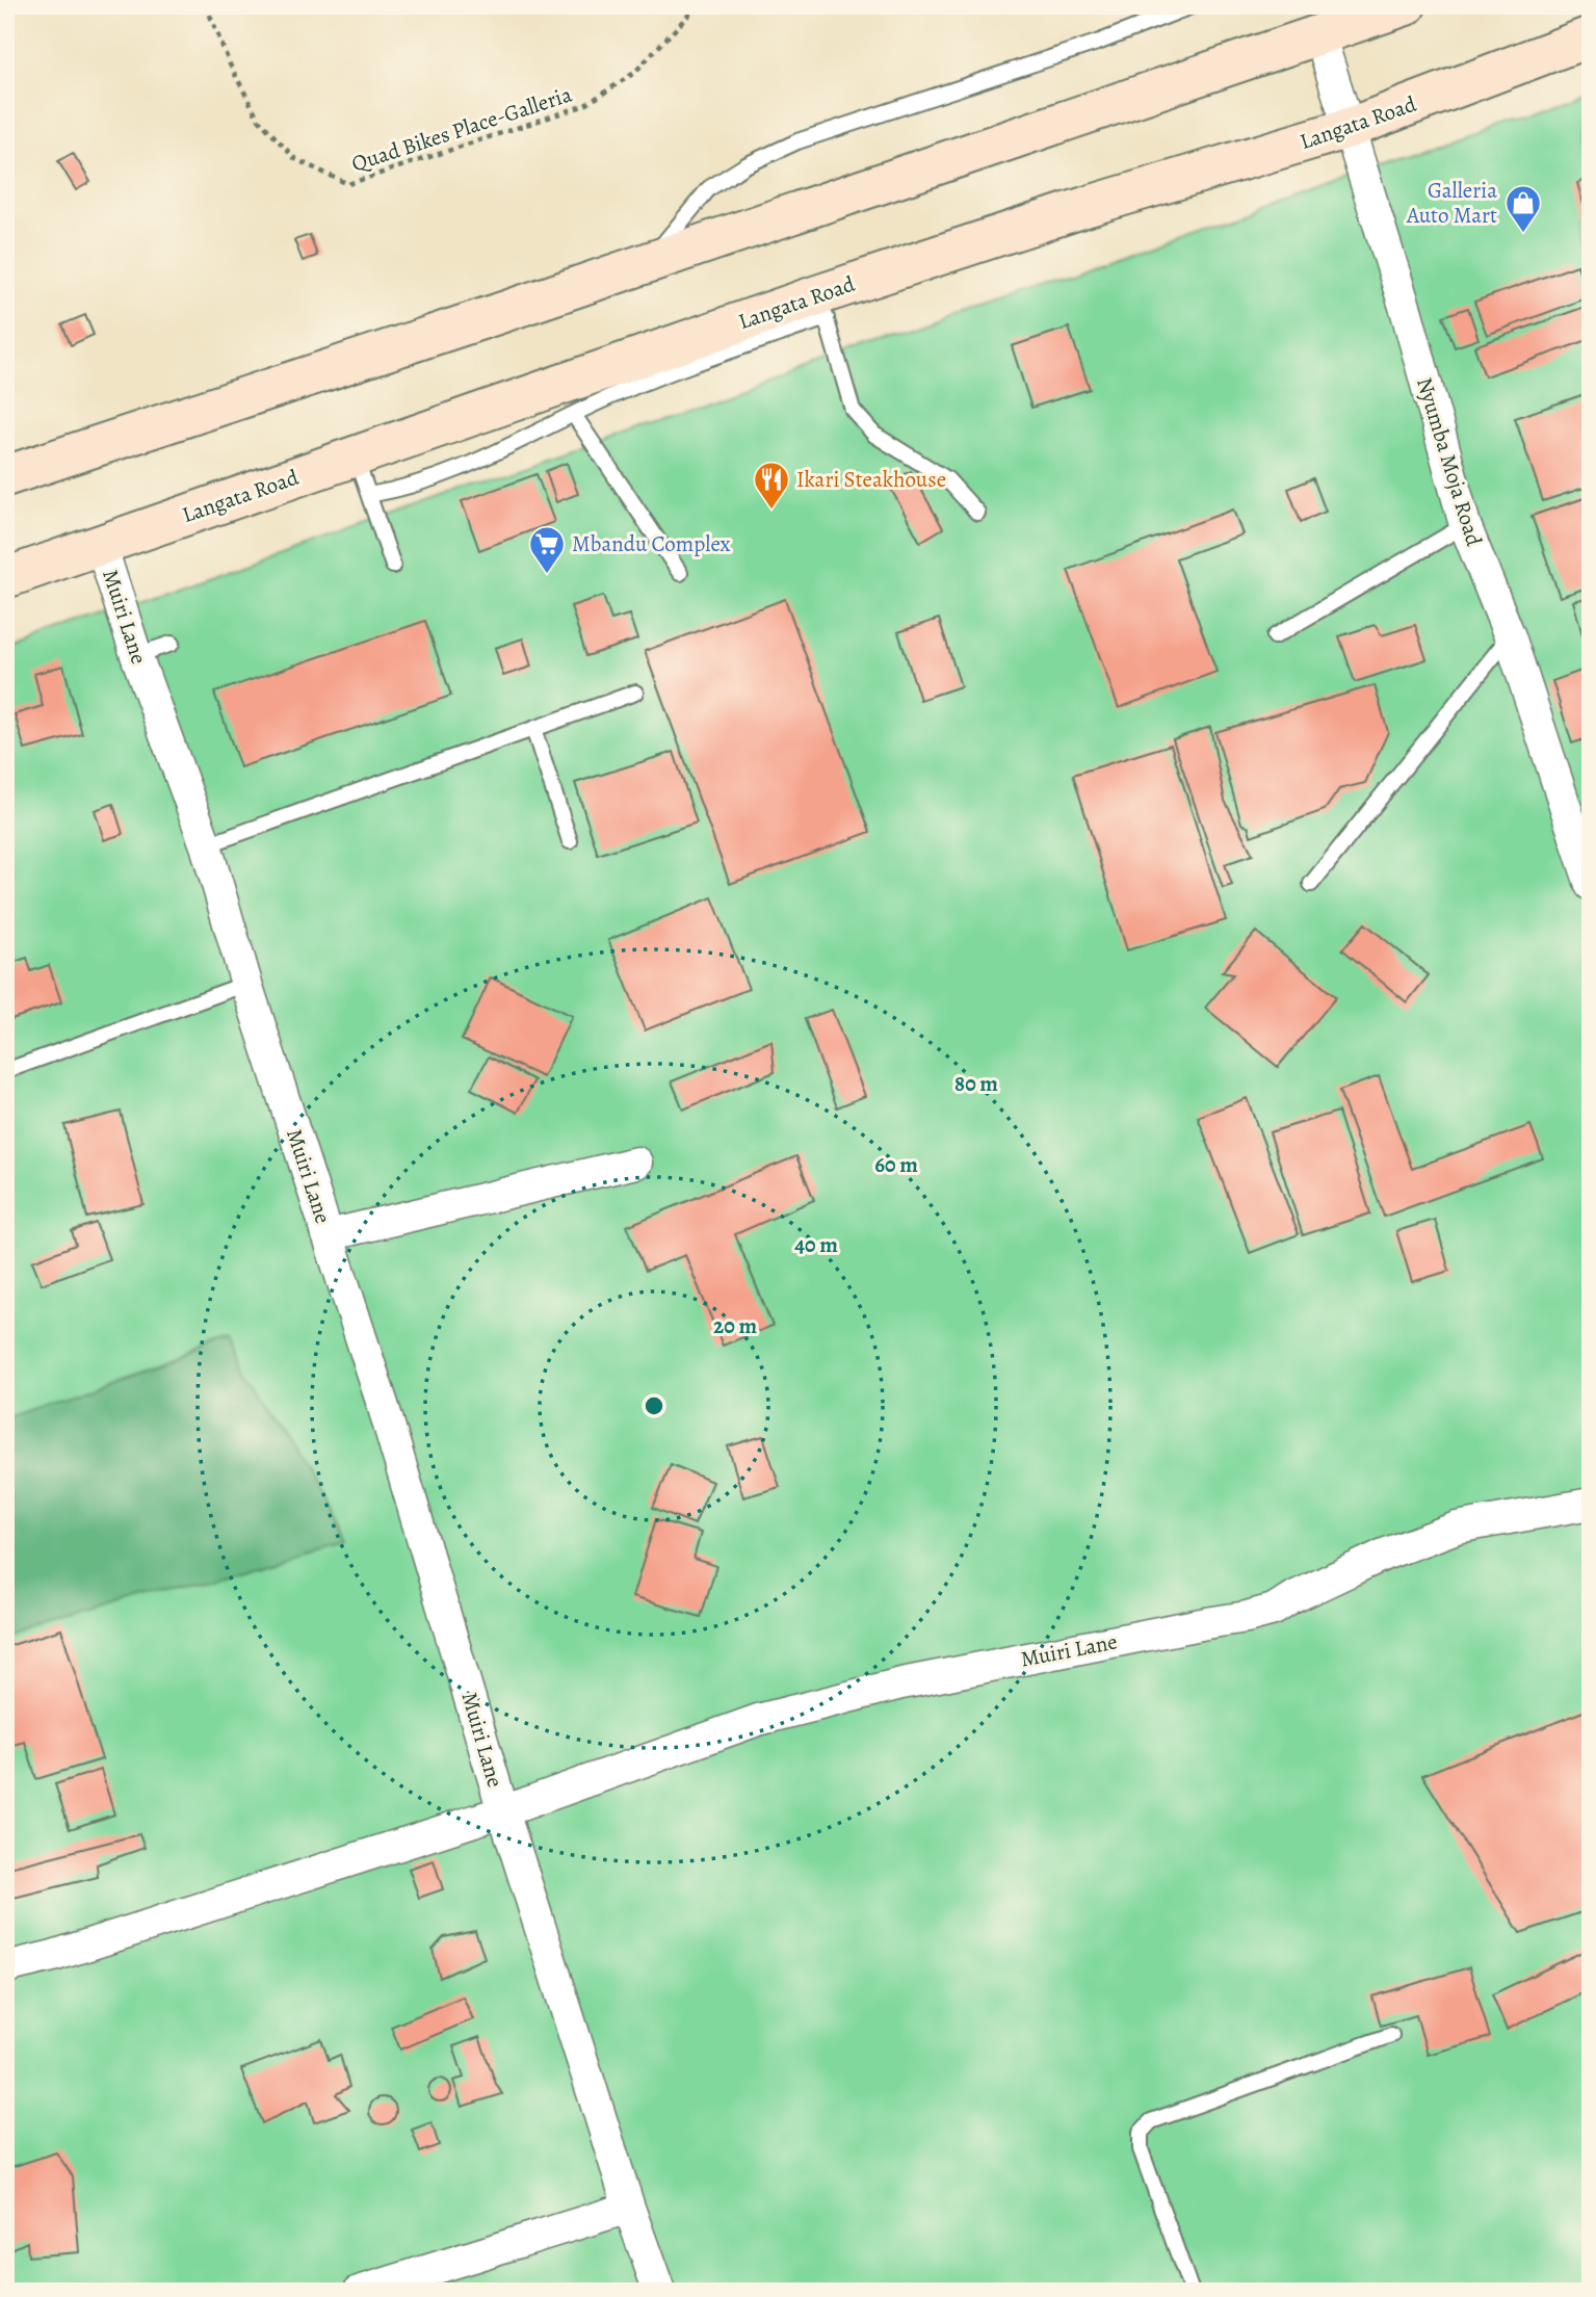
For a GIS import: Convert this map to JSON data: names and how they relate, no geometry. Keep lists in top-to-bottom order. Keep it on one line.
{"streets":{"main road":["Langata Road"],"street":["Nyumba Moja Road","Muiri Lane"],"path":["Quad Bikes Place-Galleria"]},"crossings":[["Langata Road","Nyumba Moja Road"],["Langata Road","Muiri Lane"]],"places":{"shop":["Galleria Auto Mart"],"restaurant":["Ikari Steakhouse"],"supermarket":["Mbandu Complex"]},"rings":["80 m","60 m","40 m","20 m"]}
